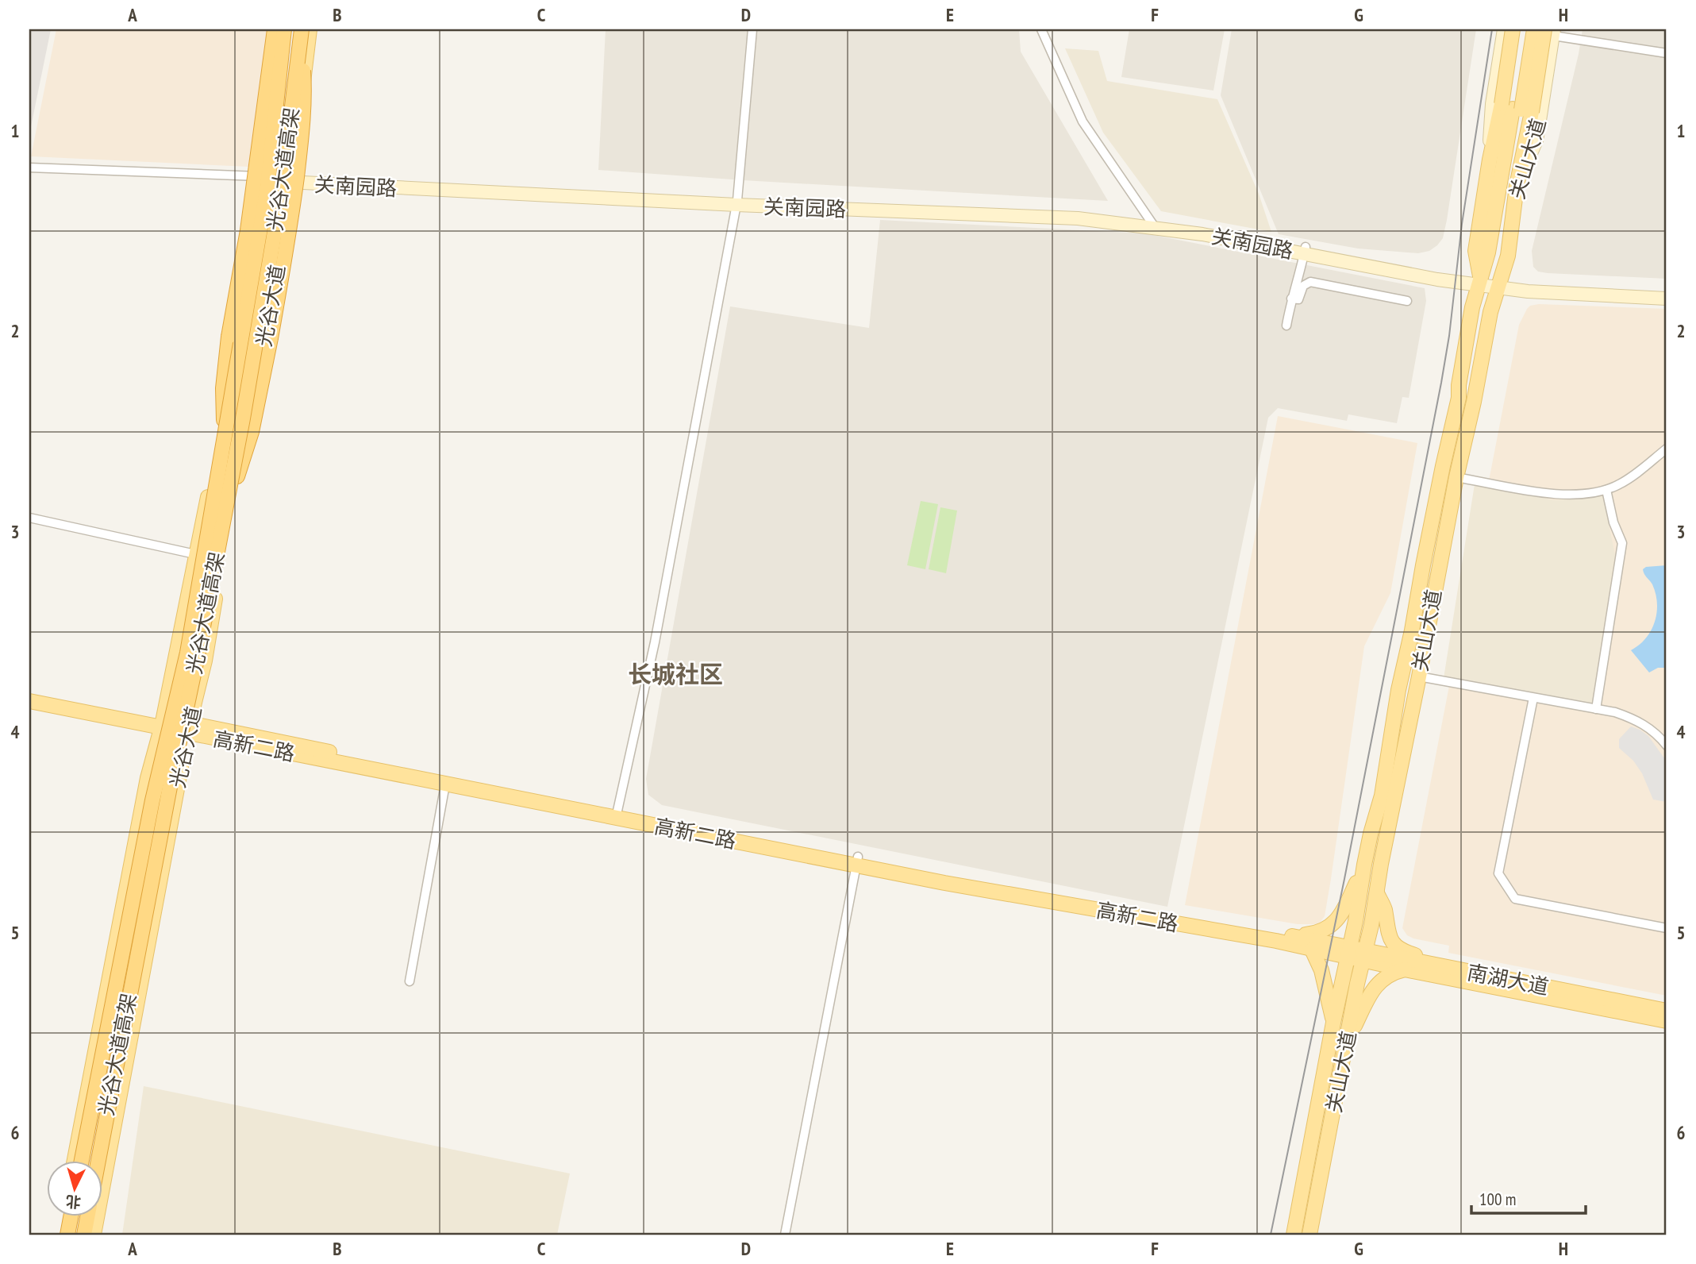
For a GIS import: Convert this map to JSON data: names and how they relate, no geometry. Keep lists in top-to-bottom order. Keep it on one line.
{"streets":{"highway":["光谷大道高架"],"main road":["关山大道","关南园路","光谷大道","高新二路","南湖大道"]},"crossings":[["关山大道","关南园路"],["关山大道","高新二路"],["关山大道","南湖大道"],["光谷大道高架","光谷大道"],["关南园路","光谷大道"],["光谷大道","高新二路"],["高新二路","南湖大道"]],"districts":["长城社区"],"scale_bar":"100 m","north":"bottom","grid":{"columns":["A","B","C","D","E","F","G","H"],"rows":["1","2","3","4","5","6"]}}
